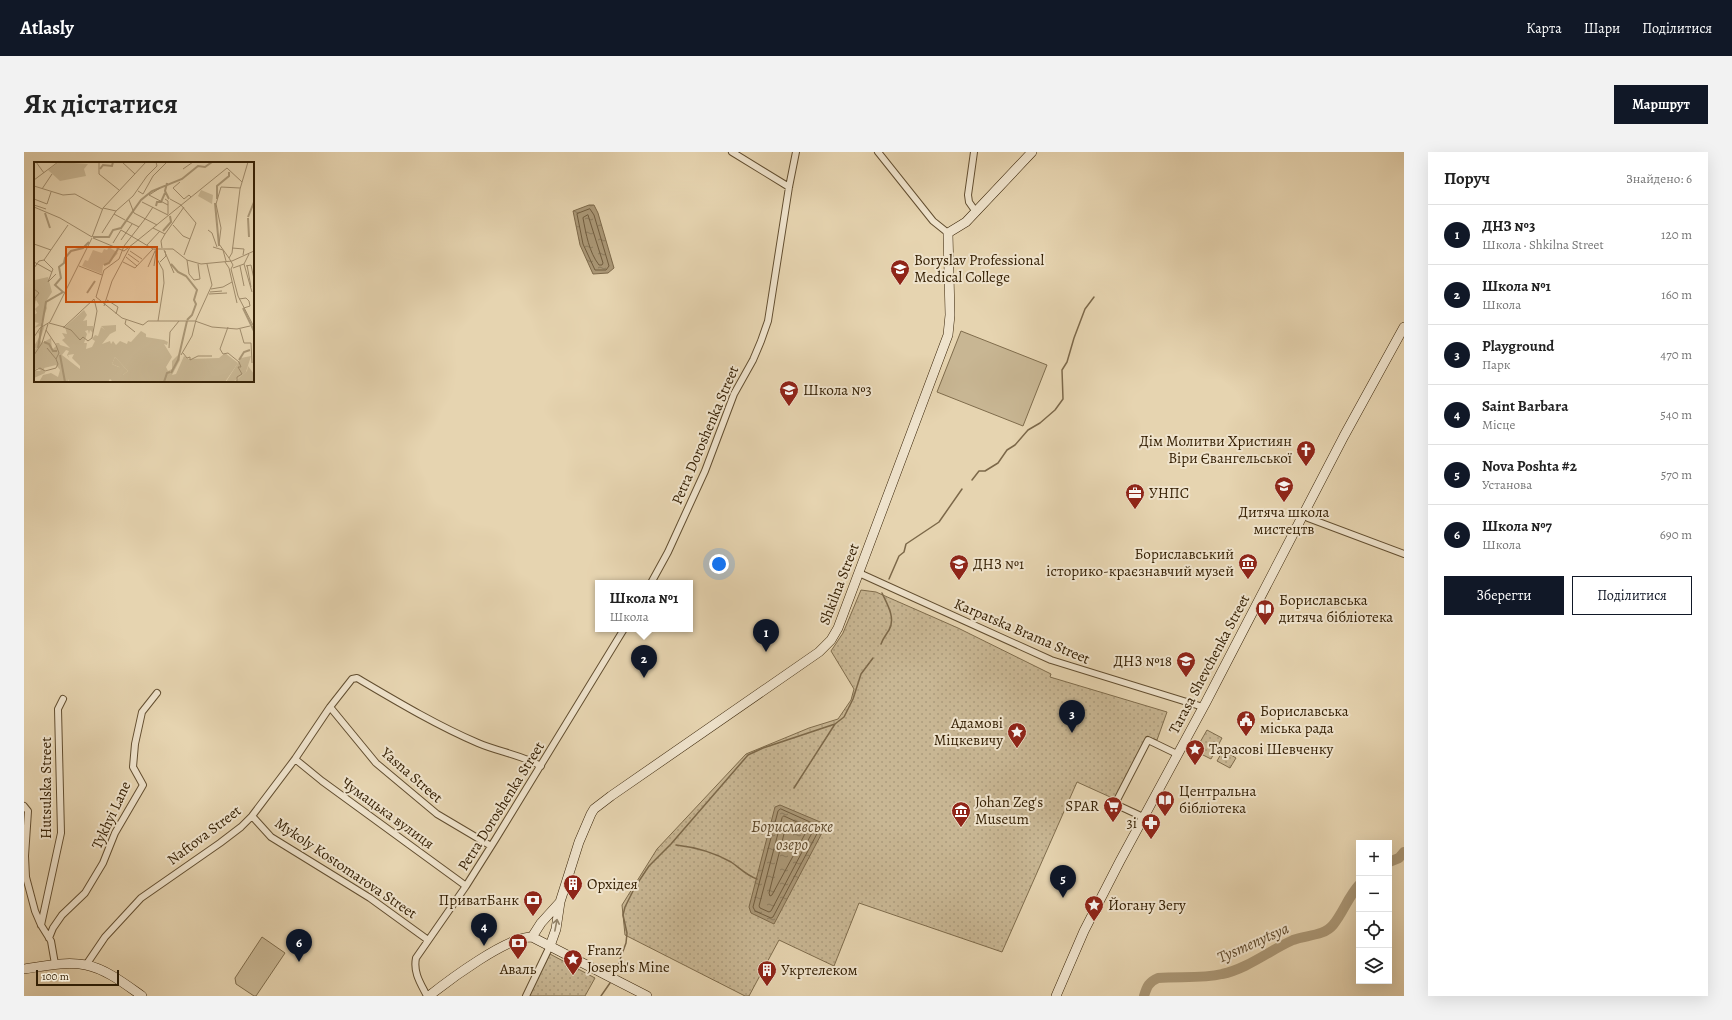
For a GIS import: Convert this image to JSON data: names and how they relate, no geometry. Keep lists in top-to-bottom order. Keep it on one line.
{"streets":{"main road":["Shkilna Street","Tarasa Shevchenka Street"],"street":["Petra Doroshenka Street","Karpatska Brama Street","Yasna Street","Hutsulska Street","Чумацька вулиця","Tykhyi Lane","Naftova Street","Mykoly Kostomarova Street"]},"crossings":[["Petra Doroshenka Street","Yasna Street"],["Petra Doroshenka Street","Чумацька вулиця"],["Petra Doroshenka Street","Naftova Street"],["Petra Doroshenka Street","Mykoly Kostomarova Street"],["Shkilna Street","Karpatska Brama Street"],["Karpatska Brama Street","Tarasa Shevchenka Street"],["Yasna Street","Naftova Street"],["Hutsulska Street","Tykhyi Lane"],["Чумацька вулиця","Naftova Street"],["Naftova Street","Mykoly Kostomarova Street"]],"water":["Бориславське озеро","Tysmenytsya"],"places":{"school or university":["Boryslav Professional Medical College","Школа №3","Дитяча школа мистецтв","ДНЗ №1","ДНЗ №18"],"church":["Дім Молитви Християн Віри Євангельської"],"office":["УНПС"],"museum":["Бориславський історико-краєзнавчий музей","Johan Zeg's Museum"],"library":["Бориславська дитяча бібліотека","Центральна бібліотека"],"public building":["Бориславська міська рада"],"place":["Адамові Міцкевичу","Тарасові Шевченку","Йогану Зегу","Franz Joseph's Mine"],"supermarket":["SPAR"],"pharmacy":["3і"],"building":["Орхідея","Укртелеком"],"bank":["ПриватБанк","Аваль"]},"scale_bar":"100 m","page":{"header":"Atlasly","nav":["Карта","Шари","Поділитися"],"title":"Як дістатися","buttons":["Маршрут",["Зберегти","Поділитися"]],"heading":["Поруч","Знайдено: 6"],"list":[{"mark":"1","name":"ДНЗ №3","note":"Школа · Shkilna Street","value":"120 m"},{"mark":"2","name":"Школа №1","note":"Школа","value":"160 m"},{"mark":"3","name":"Playground","note":"Парк","value":"470 m"},{"mark":"4","name":"Saint Barbara","note":"Місце","value":"540 m"},{"mark":"5","name":"Nova Poshta #2","note":"Установа","value":"570 m"},{"mark":"6","name":"Школа №7","note":"Школа","value":"690 m"}],"popup":["Школа №1","Школа"],"pins":["1","2","3","5","4","6"],"map_buttons":["+","−"],"scale":"100 m"}}
